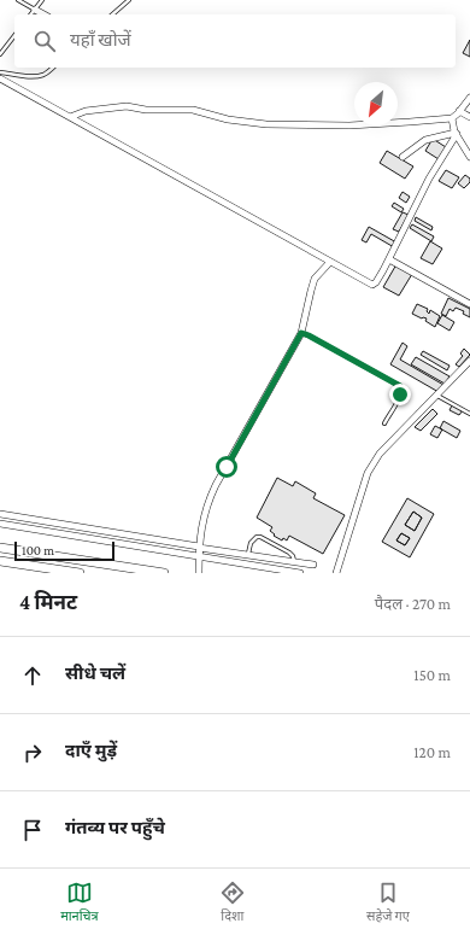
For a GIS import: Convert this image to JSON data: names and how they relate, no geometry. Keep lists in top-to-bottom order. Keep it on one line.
{"scale_bar":"100 m","north":"bottom left","page":{"search":"यहाँ खोजें","scale":"100 m","heading":["4 मिनट","पैदल · 270 m"],"list":[["सीधे चलें","150 m"],["दाएँ मुड़ें","120 m"],"गंतव्य पर पहुँचे"],"nav":["मानचित्र","दिशा","सहेजे गए"]}}
